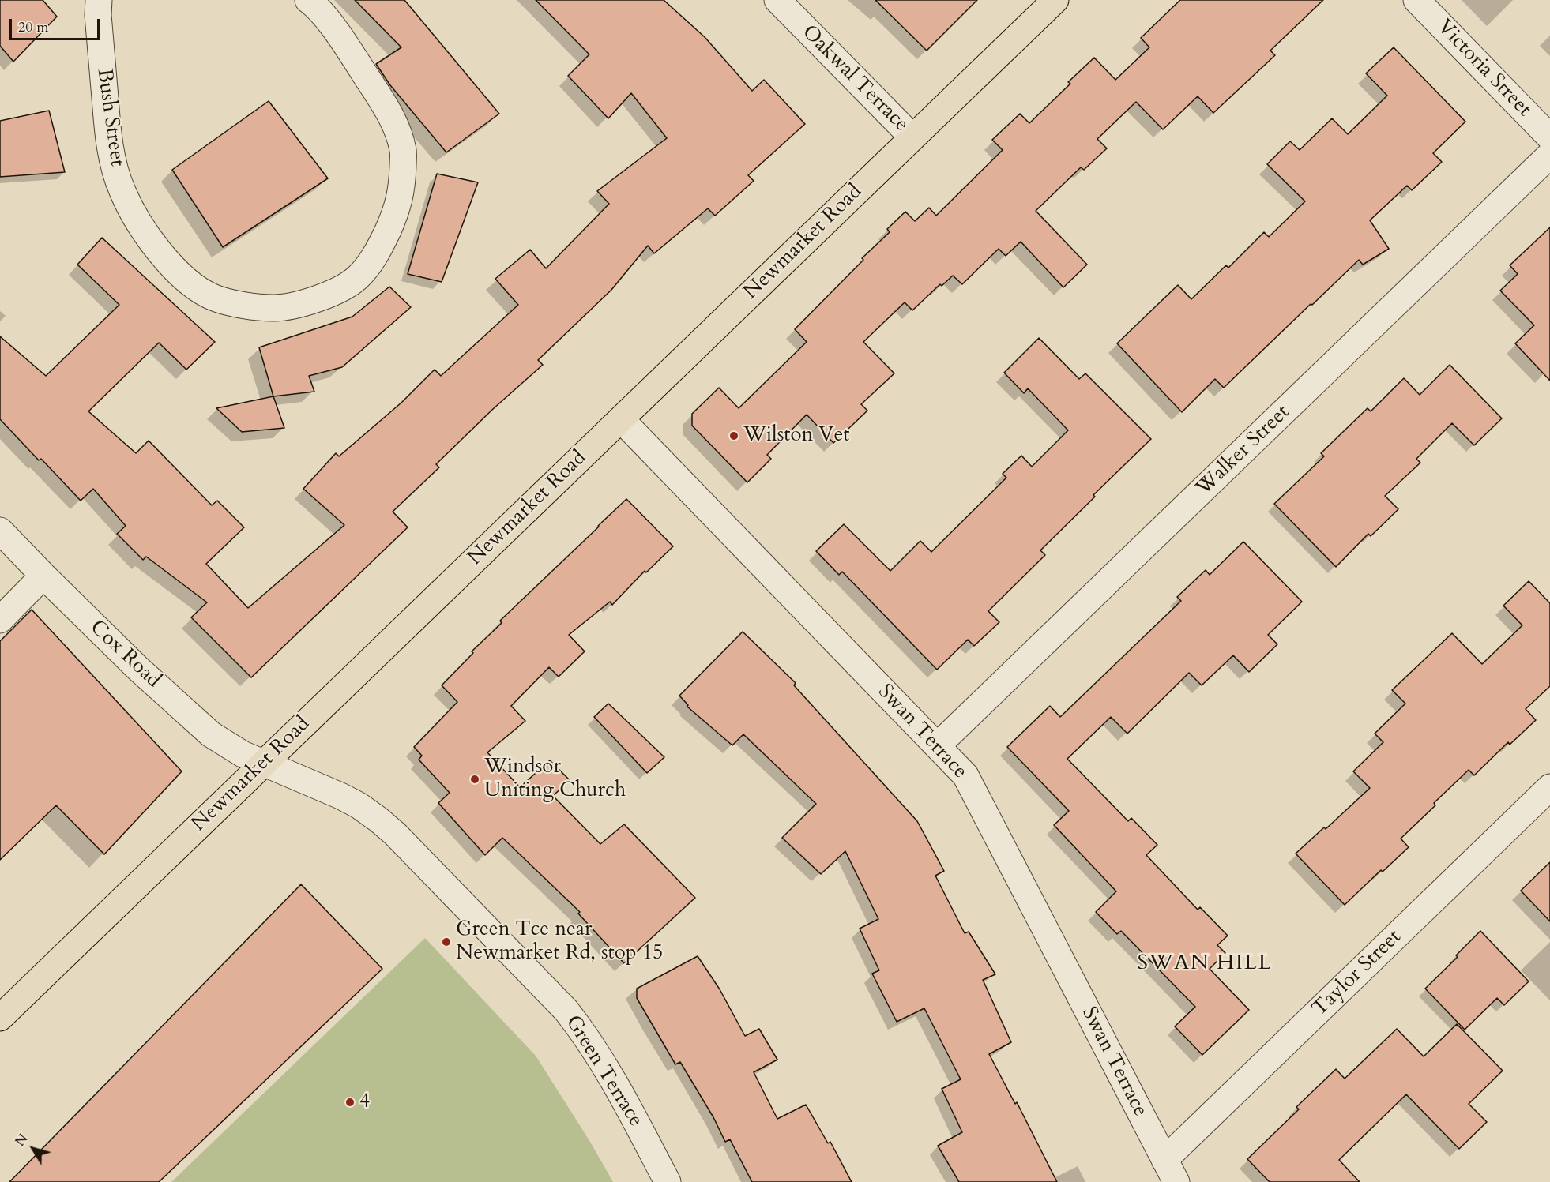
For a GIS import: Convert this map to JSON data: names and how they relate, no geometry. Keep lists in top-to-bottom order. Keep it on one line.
{"streets":{"main road":["Newmarket Road"],"street":["Victoria Street","Oakwal Terrace","Bush Street","Walker Street","Cox Road","Swan Terrace","Taylor Street","Green Terrace"]},"crossings":[["Oakwal Terrace","Newmarket Road"],["Newmarket Road","Cox Road"],["Newmarket Road","Swan Terrace"],["Newmarket Road","Green Terrace"],["Walker Street","Swan Terrace"],["Cox Road","Green Terrace"],["Swan Terrace","Taylor Street"]],"districts":["SWAN HILL"],"places":["Wilston Vet","Windsor Uniting Church","Green Tce near Newmarket Rd, stop 15","4"],"scale_bar":"20 m","north":"top left"}
